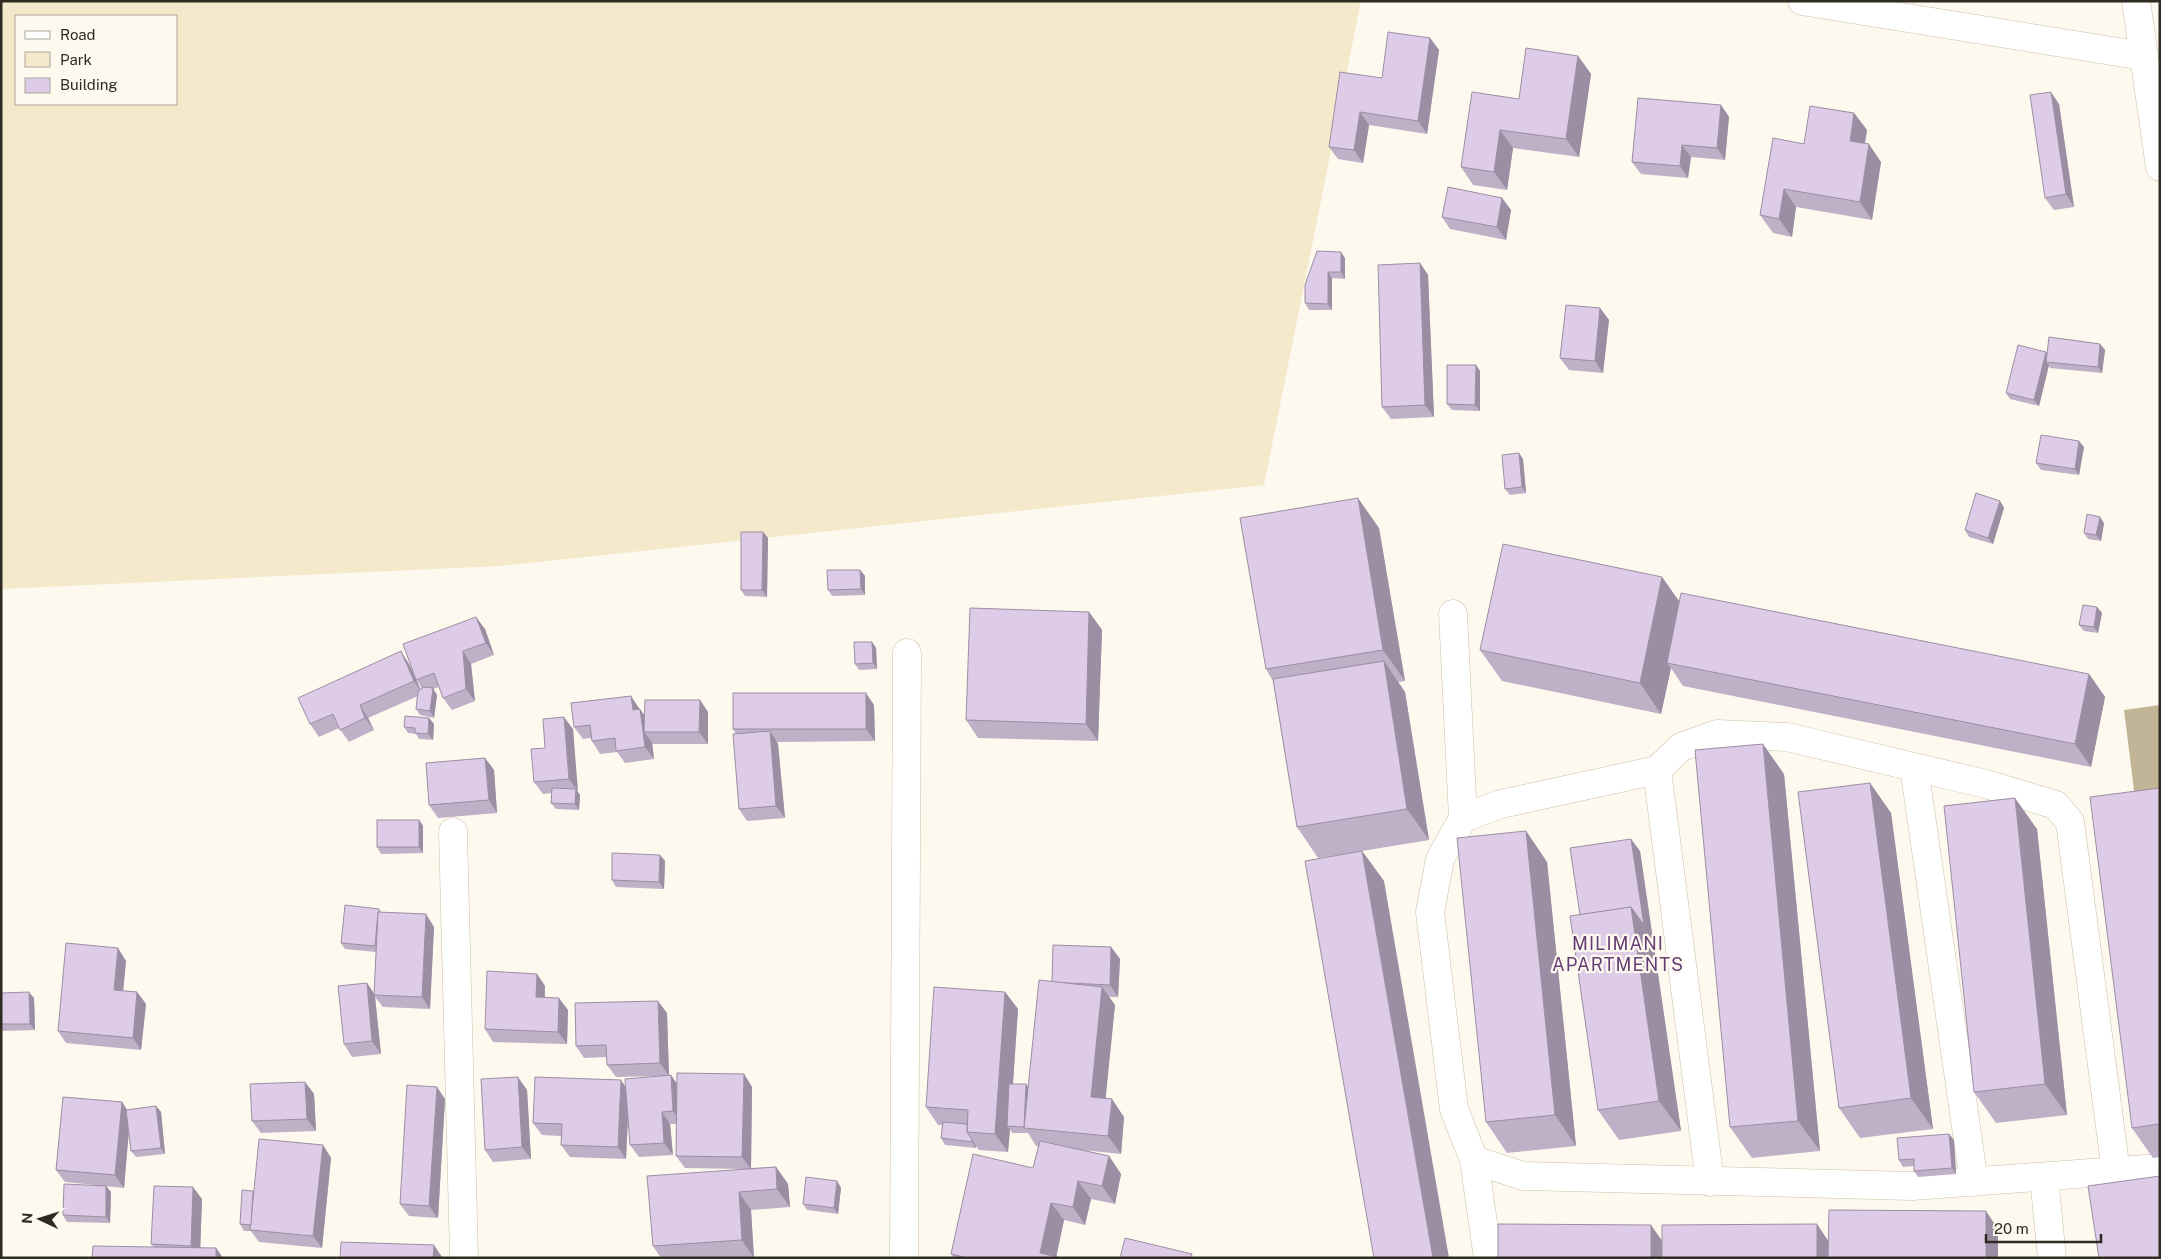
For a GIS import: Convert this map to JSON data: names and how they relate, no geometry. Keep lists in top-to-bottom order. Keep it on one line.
{"districts":["MILIMANI APARTMENTS"],"legend":["Road","Park","Building"],"scale_bar":"20 m","north":"left"}
